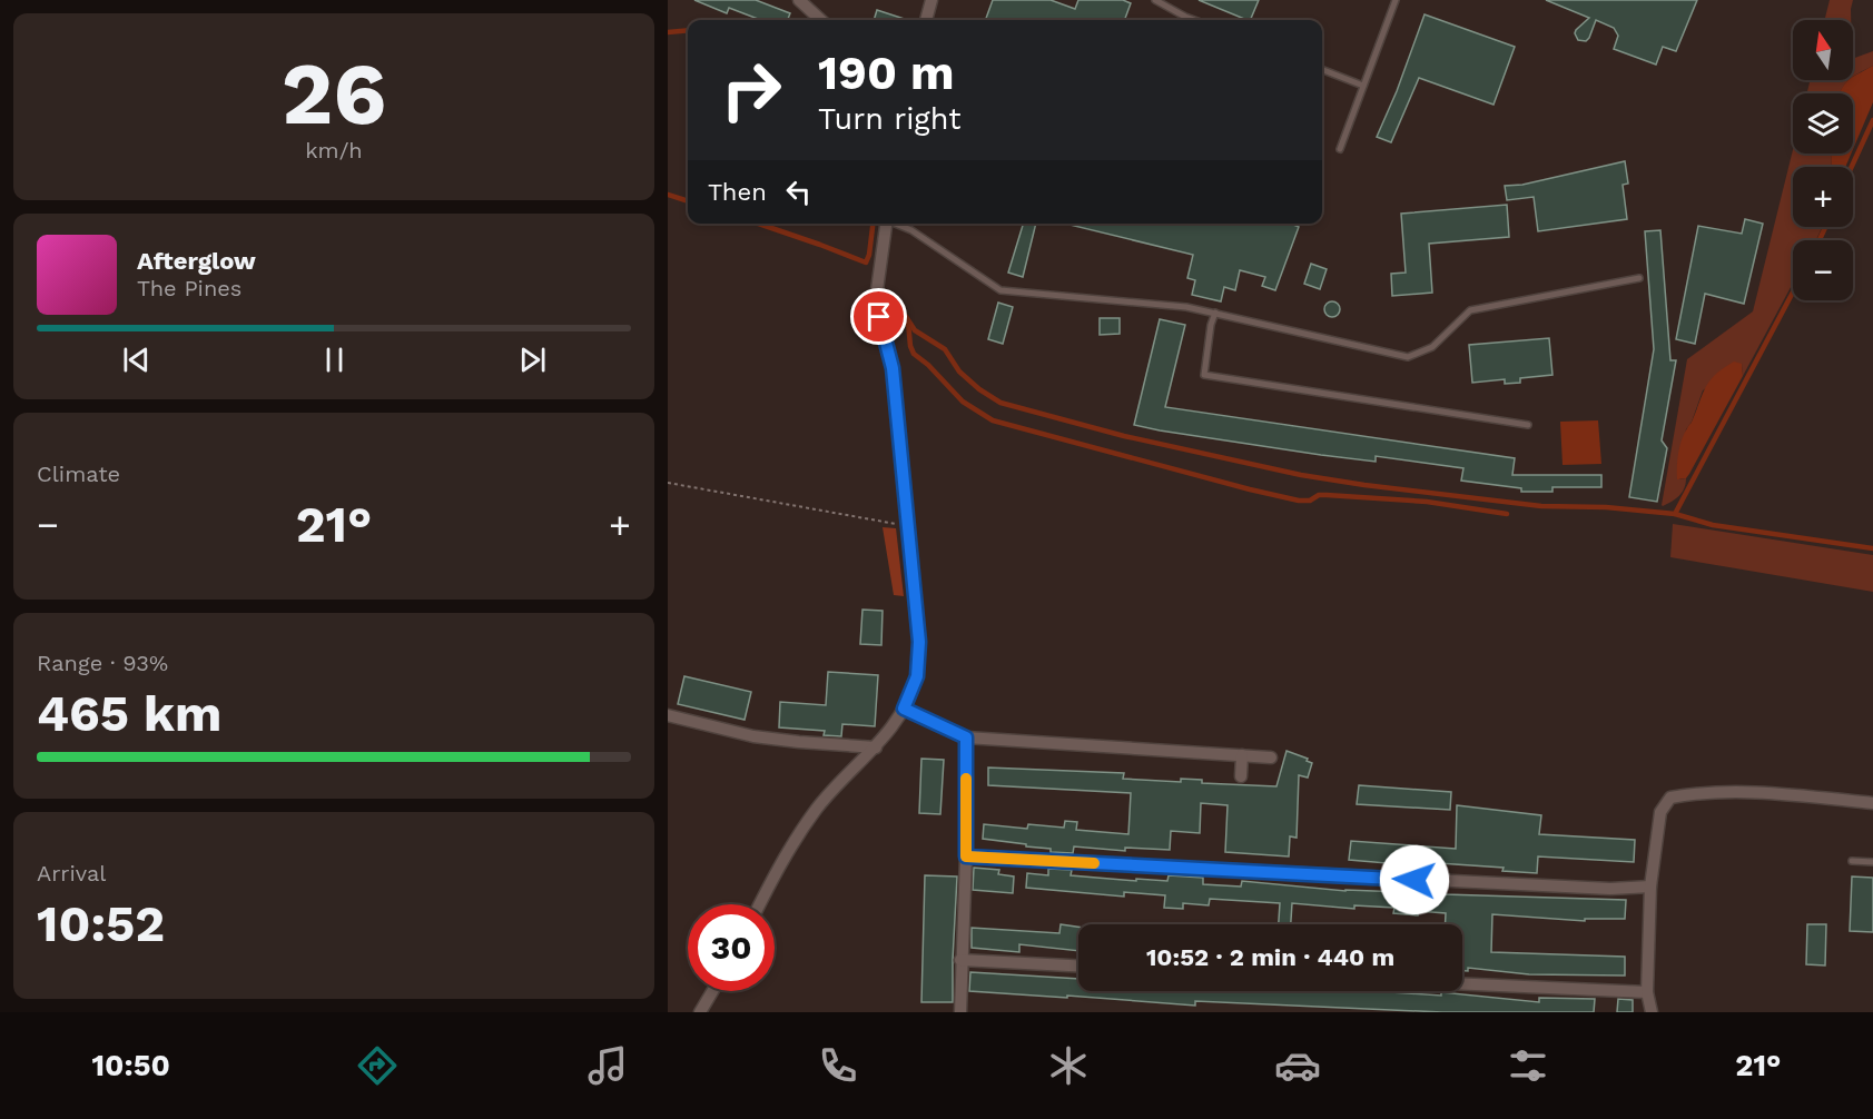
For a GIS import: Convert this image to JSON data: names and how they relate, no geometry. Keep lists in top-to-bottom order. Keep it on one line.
{"north":"top","page":{"tile":[["26","km/h"],"Climate",["Range · 93%","465 km"],["Arrival","10:52"]],"map_buttons":["+","−"],"turn":["190 m","Turn right"],"then":"Then","song":["Afterglow","The Pines"],"heat":["−","21°","+"],"limit":"30","trip":"10:52 · 2 min · 440 m","tabs":["10:50","21°"]}}
